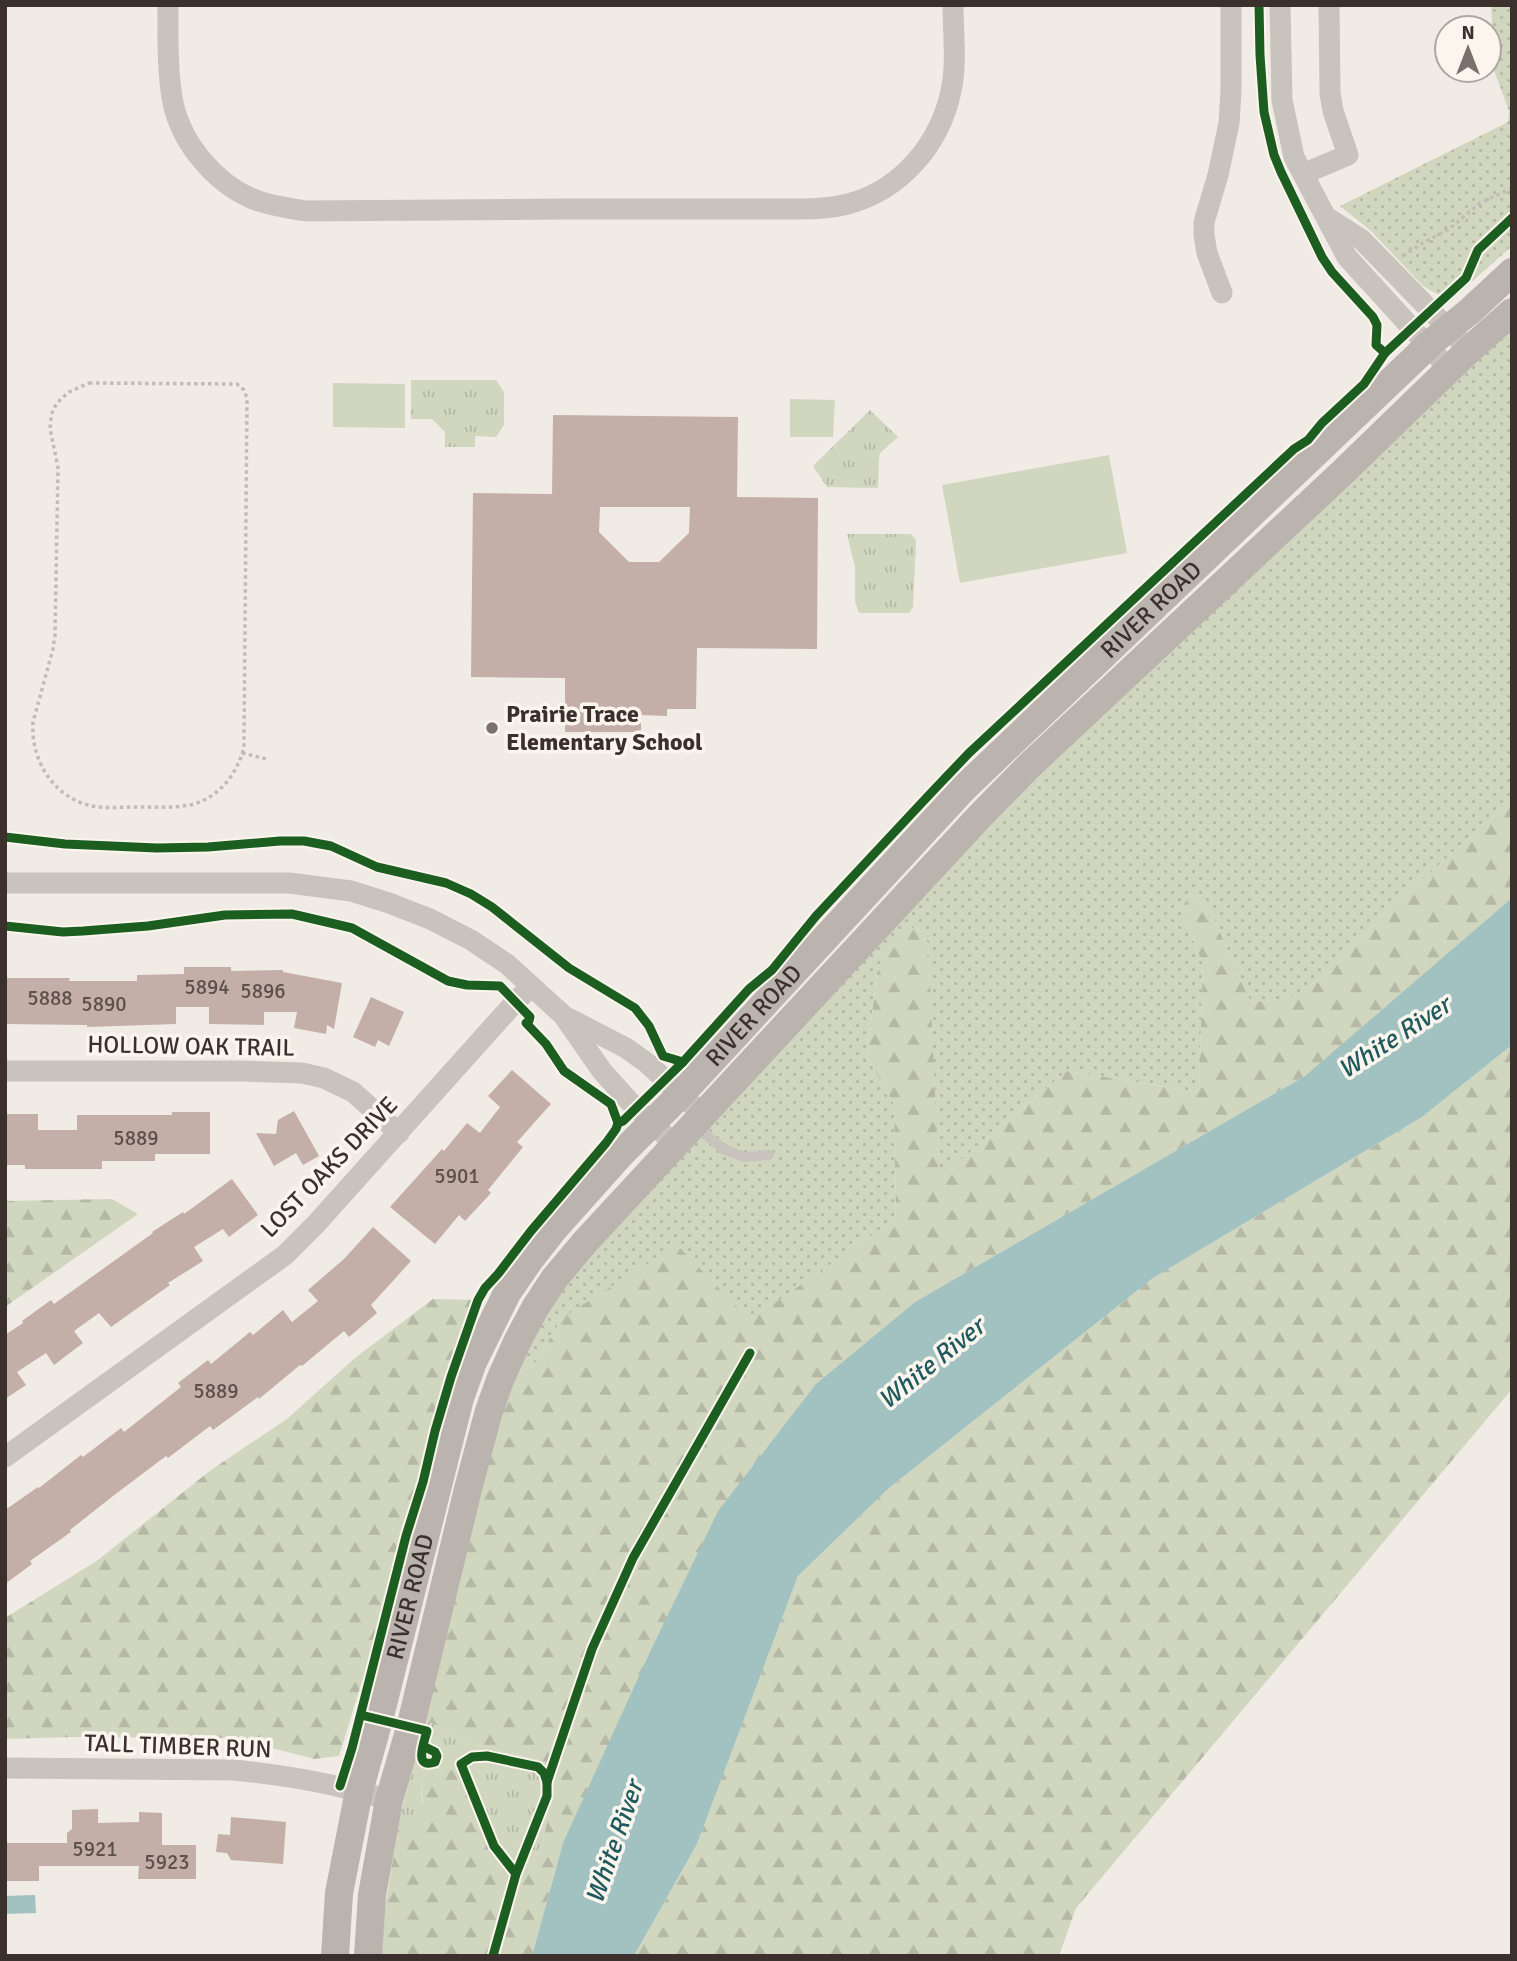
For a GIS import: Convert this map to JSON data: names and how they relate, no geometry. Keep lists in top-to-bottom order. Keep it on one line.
{"streets":{"main road":["RIVER ROAD"],"street":["HOLLOW OAK TRAIL","LOST OAKS DRIVE","TALL TIMBER RUN"]},"crossings":[["RIVER ROAD","TALL TIMBER RUN"],["HOLLOW OAK TRAIL","LOST OAKS DRIVE"]],"water":["White River"],"places":["Prairie Trace Elementary School"],"house_numbers":["5894","5896","5888","5890","5889","5901","5889","5921","5923"],"north":"top"}
